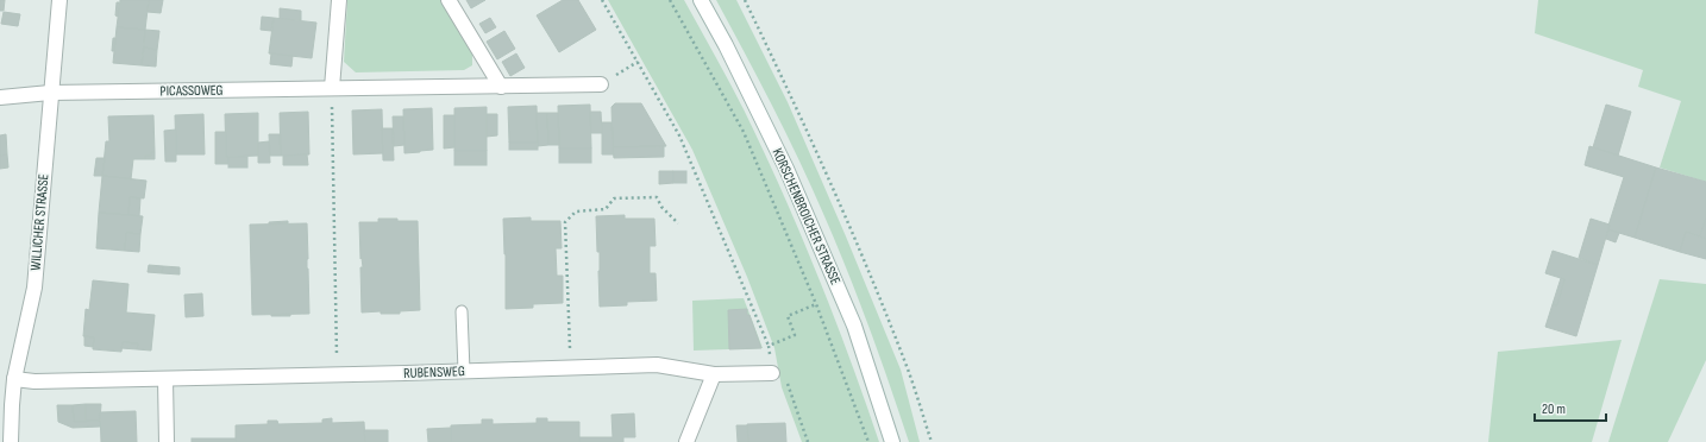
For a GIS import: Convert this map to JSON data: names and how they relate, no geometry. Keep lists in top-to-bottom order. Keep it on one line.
{"streets":{"street":["PICASSOWEG","KORSCHENBROICHER STRASSE","WILLICHER STRASSE","RUBENSWEG"]},"crossings":[["PICASSOWEG","WILLICHER STRASSE"],["WILLICHER STRASSE","RUBENSWEG"]],"scale_bar":"20 m"}
